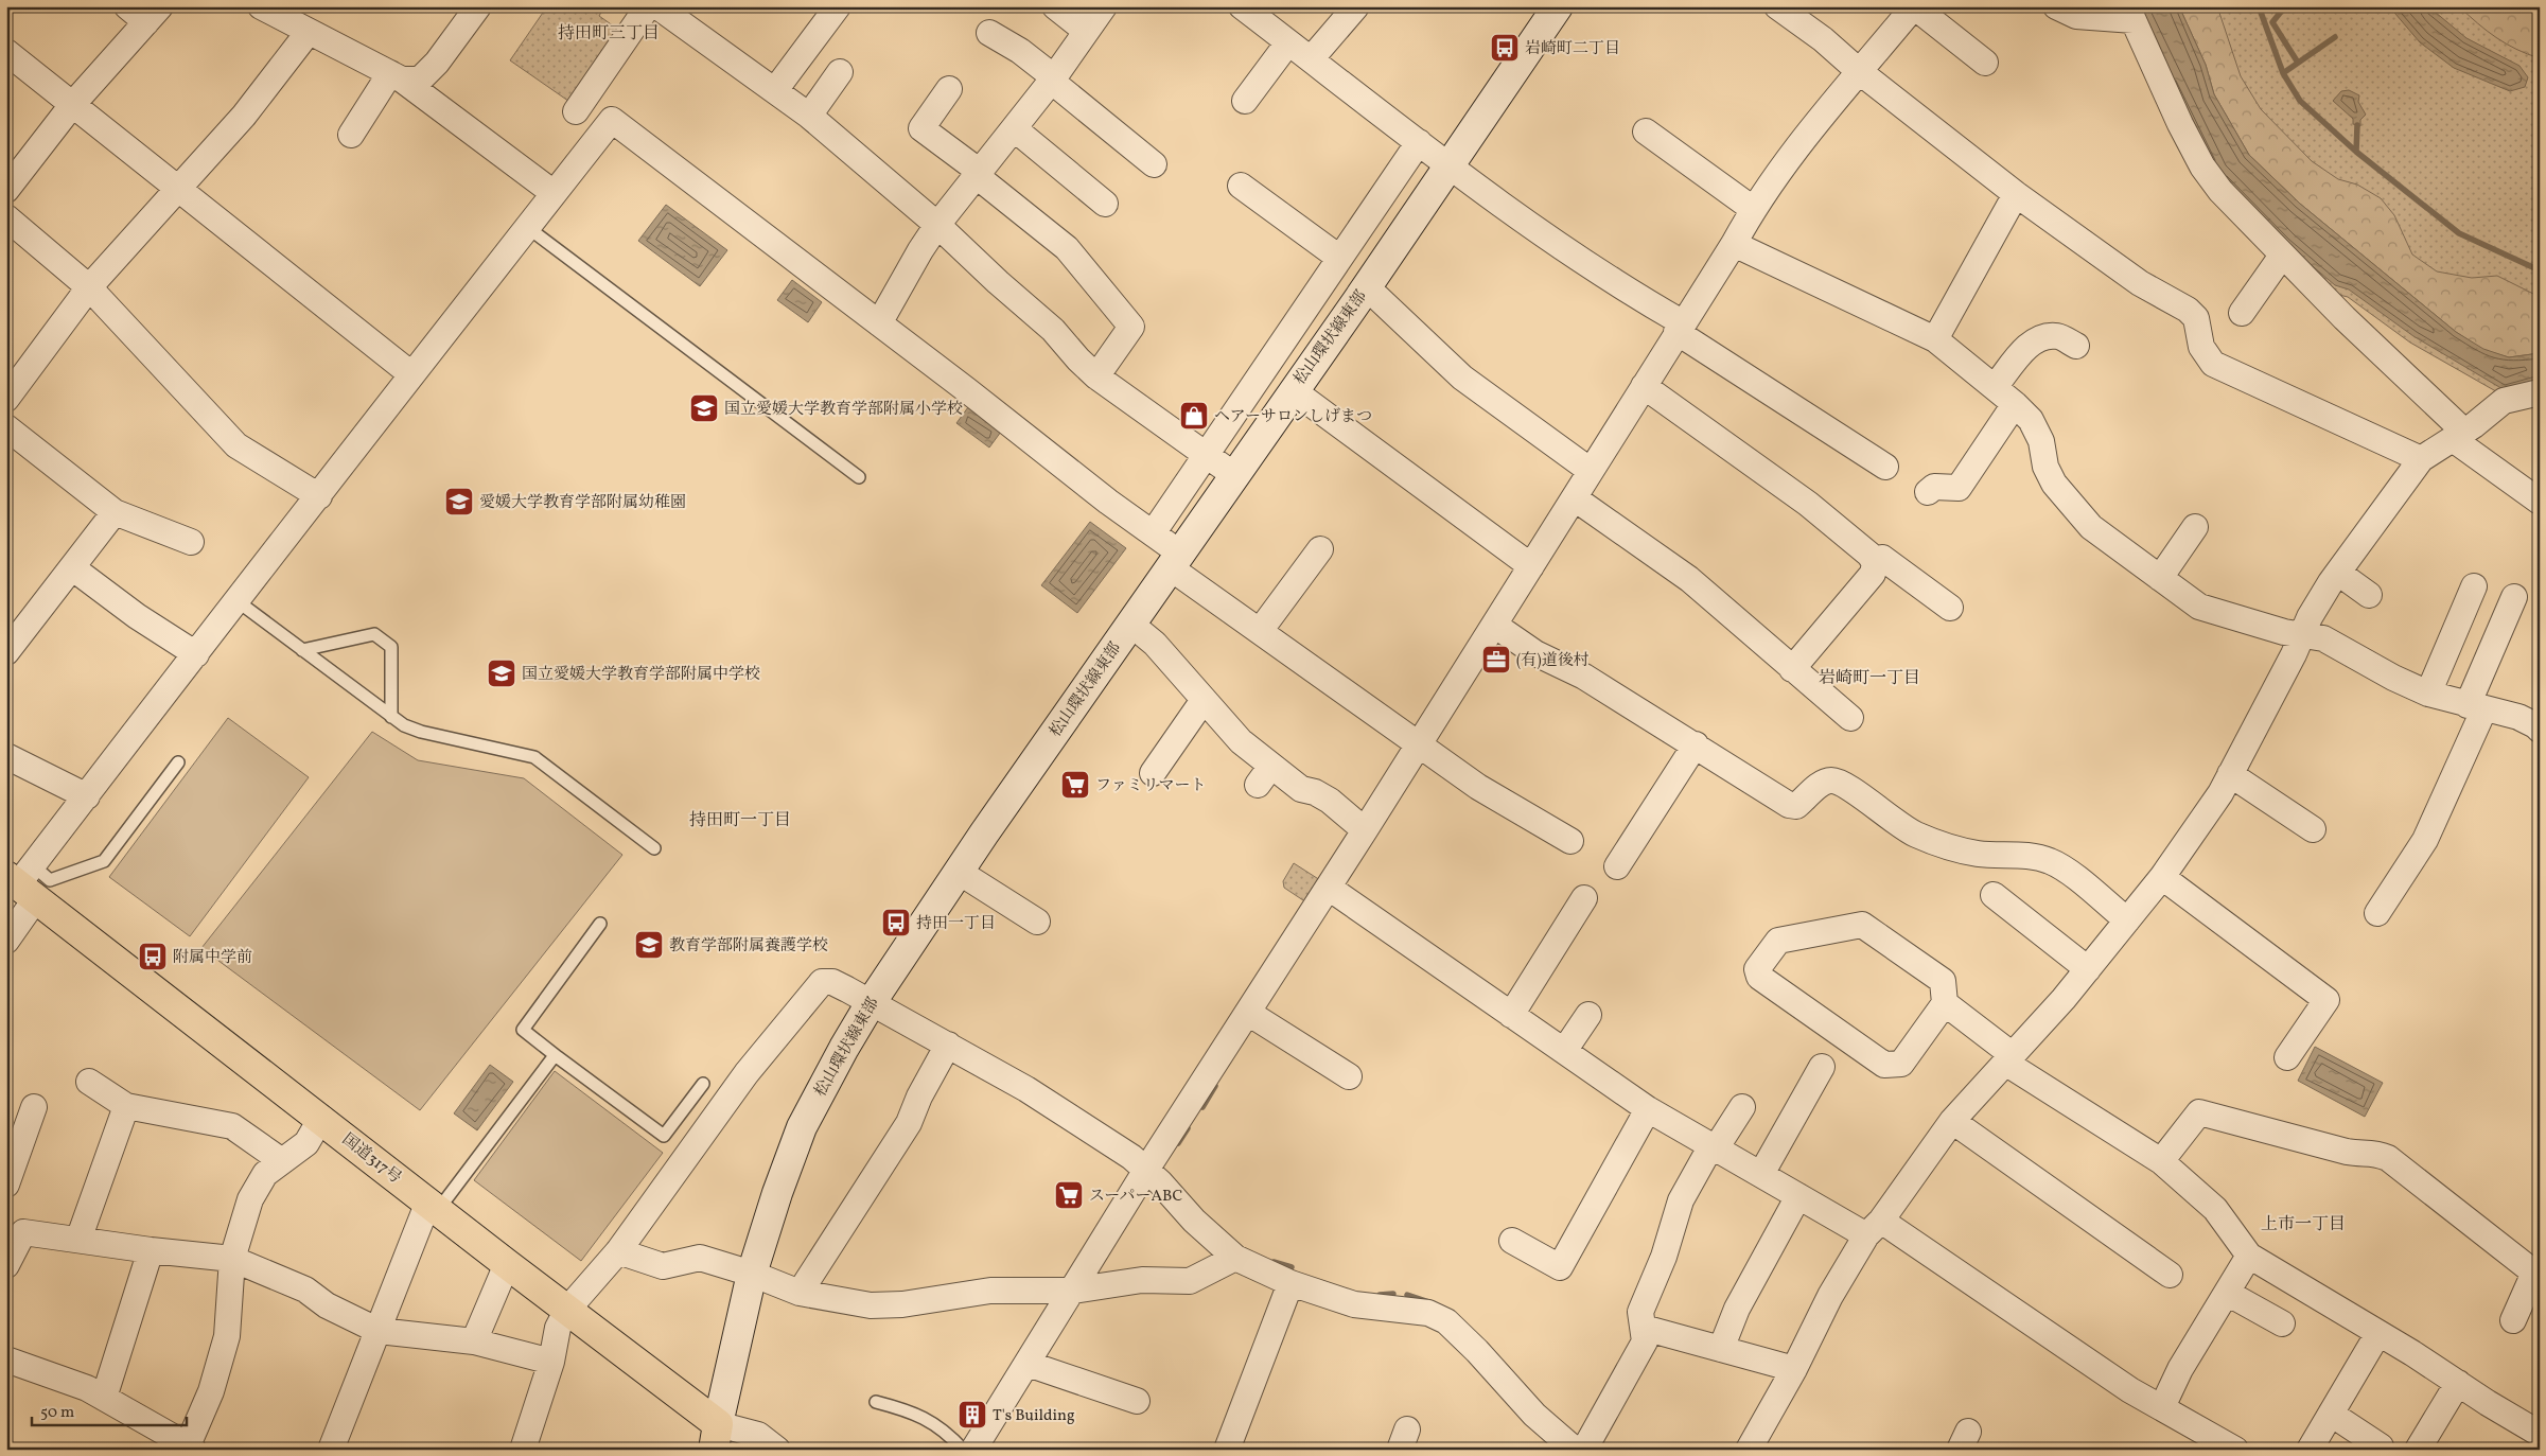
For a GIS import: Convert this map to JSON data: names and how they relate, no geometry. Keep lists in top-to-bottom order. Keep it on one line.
{"streets":{"highway":["国道317号"],"street":["松山環状線東部"]},"crossings":[["松山環状線東部","国道317号"]],"districts":["持田町三丁目","岩崎町一丁目","持田町一丁目","上市一丁目"],"places":{"bus stop":["岩崎町二丁目","持田一丁目","附属中学前"],"school or university":["国立愛媛大学教育学部附属小学校","愛媛大学教育学部附属幼稚園","国立愛媛大学教育学部附属中学校","教育学部附属養護学校"],"shop":["ヘアーサロンしげまつ"],"office":["(有)道後村"],"supermarket":["ファミリマート","スーパーABC"],"building":["T's Building"]},"scale_bar":"50 m"}
